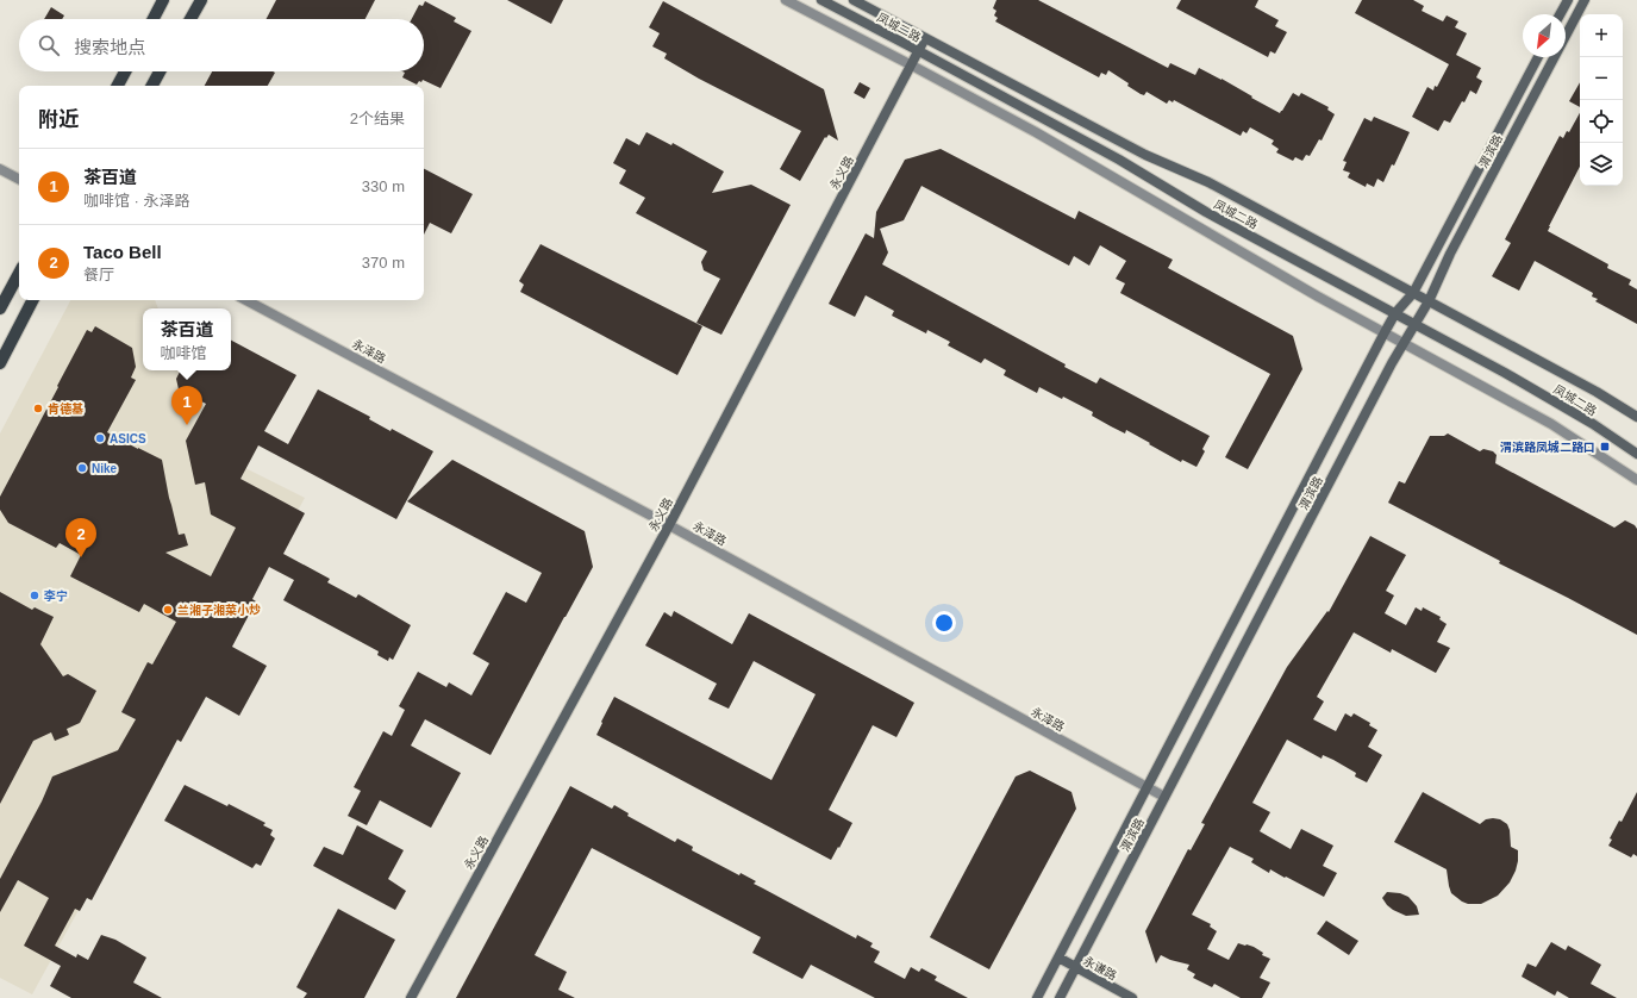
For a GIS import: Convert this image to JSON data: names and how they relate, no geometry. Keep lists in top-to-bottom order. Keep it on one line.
{"streets":{"street":["凤城二路","渭滨路","永义路","永泽路","永谦路"]},"crossings":[["凤城二路","渭滨路"],["凤城二路","永义路"],["渭滨路","永泽路"],["渭滨路","永谦路"],["永义路","永泽路"]],"places":{"other":["肯德基","ASICS","Nike","李宁","兰湘子湘菜小炒"],"transit":["渭滨路凤城二路口"]},"north":"bottom left","page":{"map_buttons":["+","−"],"search":"搜索地点","heading":["附近","2个结果"],"list":[{"mark":"1","name":"茶百道","note":"咖啡馆 · 永泽路","value":"330 m"},{"mark":"2","name":"Taco Bell","note":"餐厅","value":"370 m"}],"popup":["茶百道","咖啡馆"],"pins":["1","2"]}}
